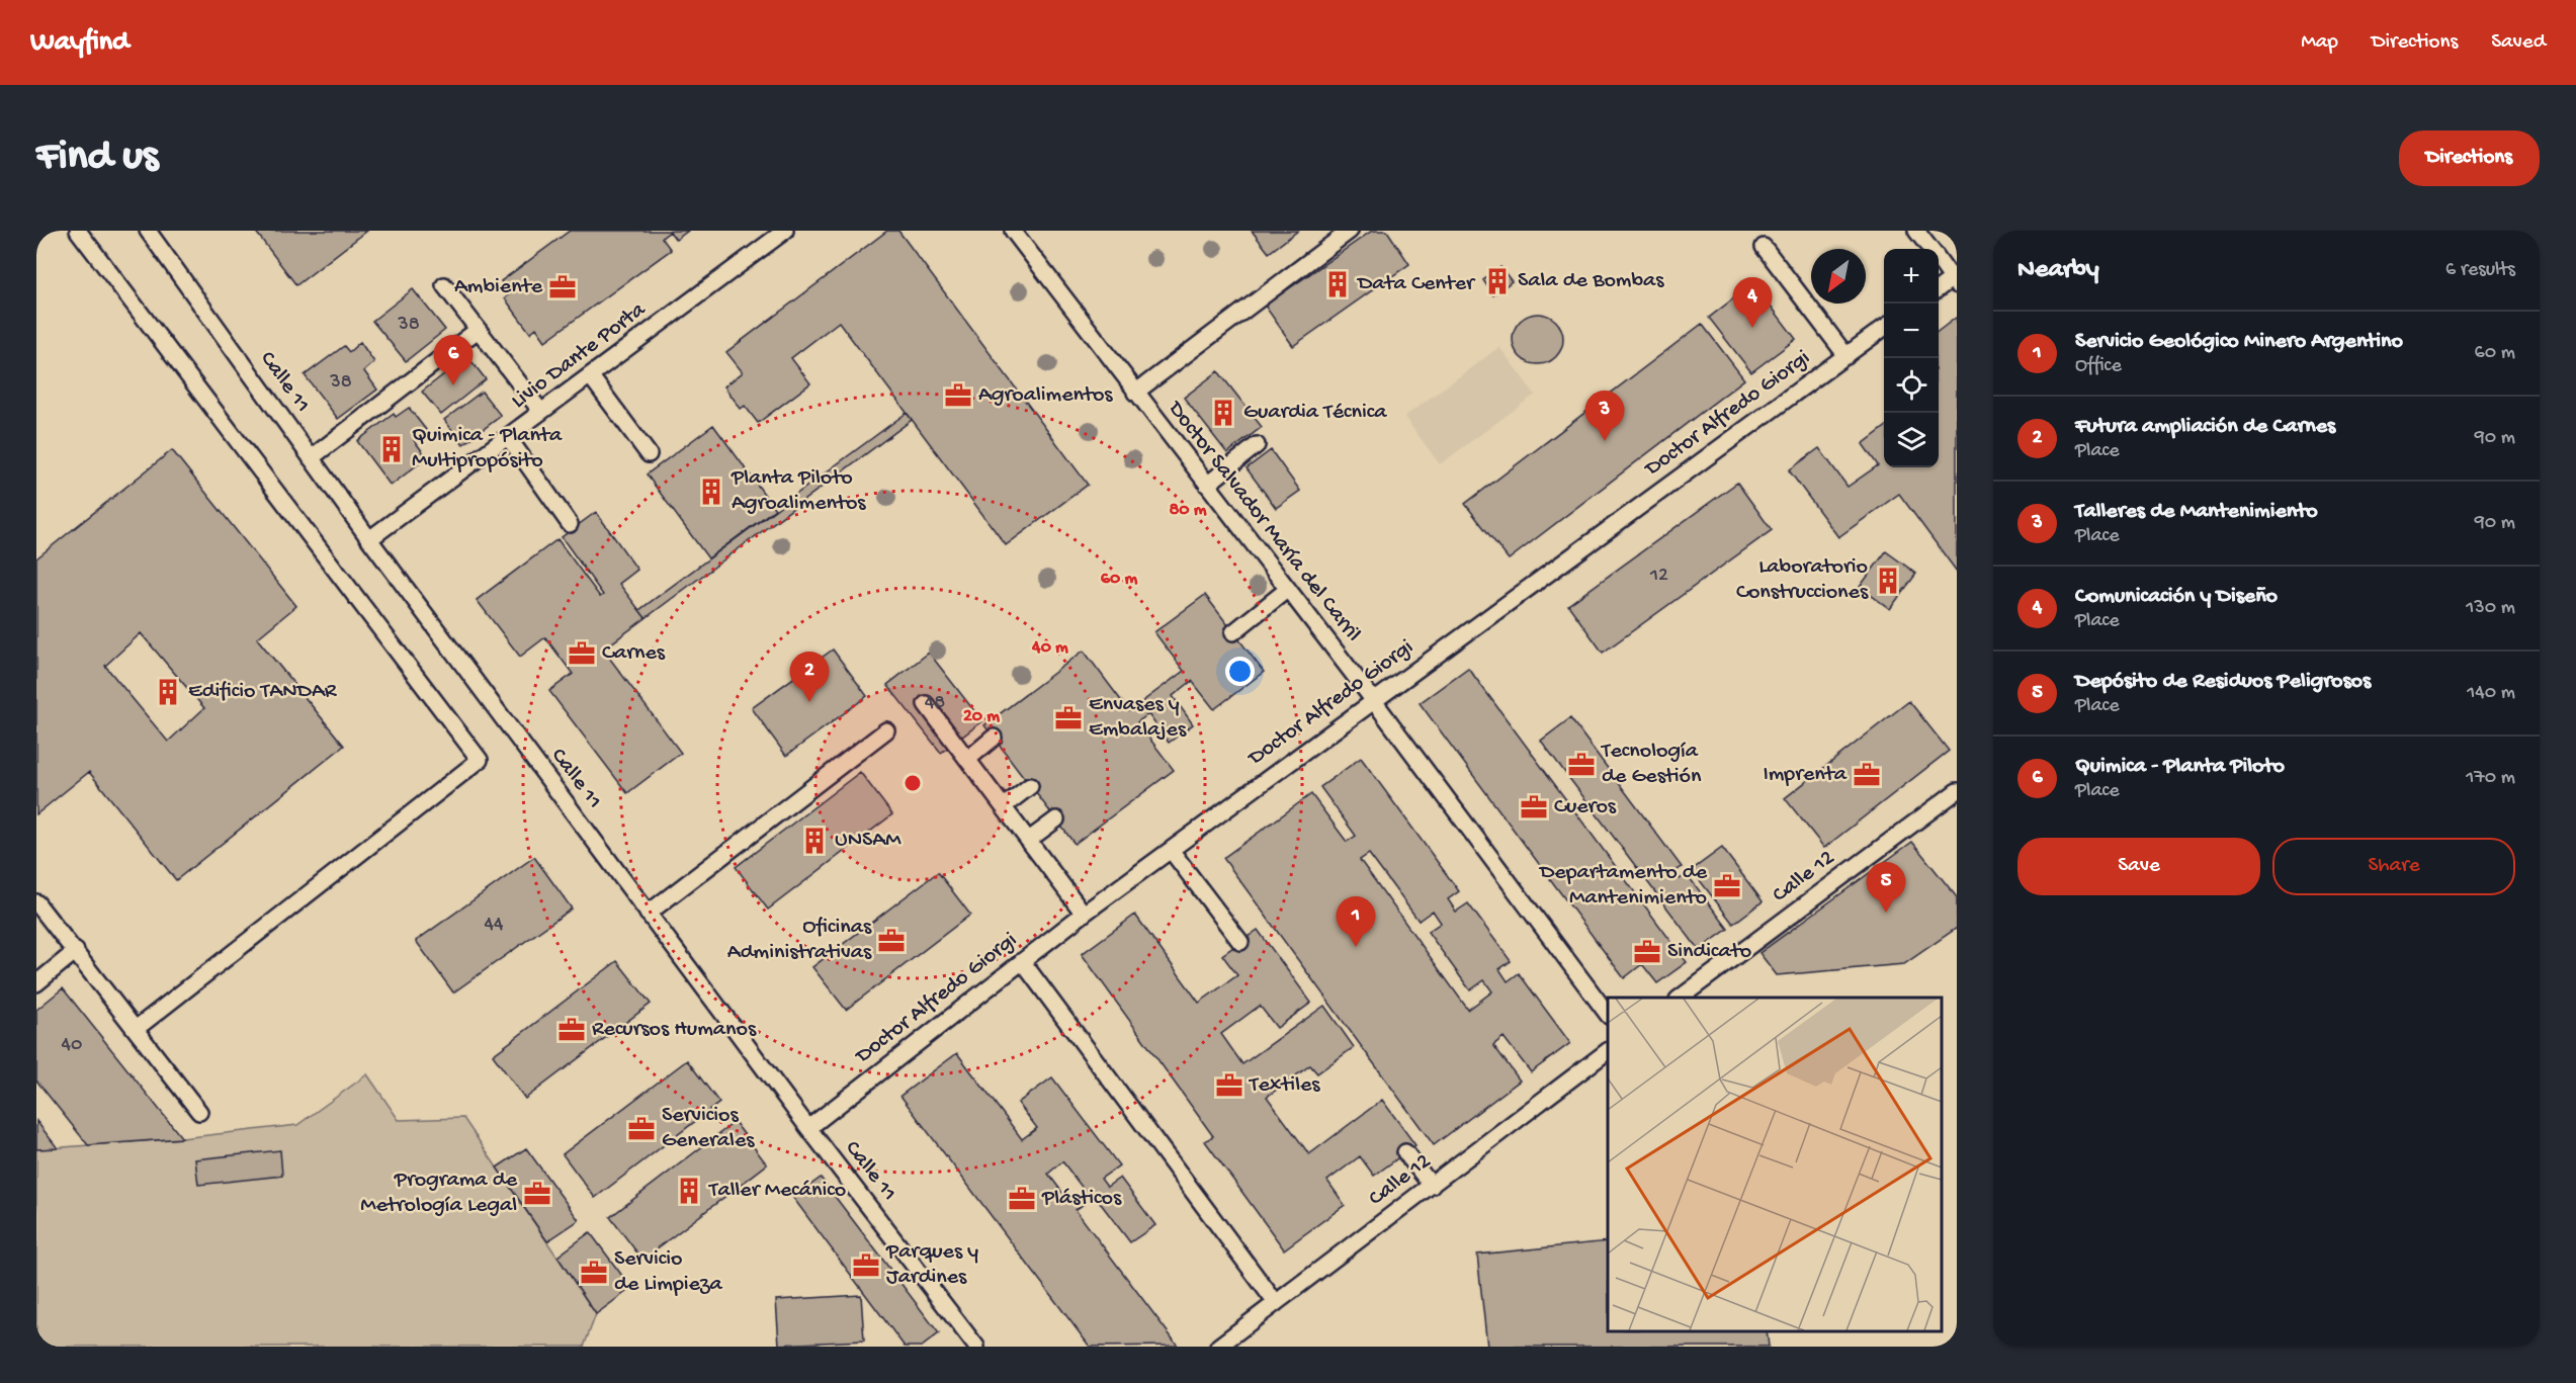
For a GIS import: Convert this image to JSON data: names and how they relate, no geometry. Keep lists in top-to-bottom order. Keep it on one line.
{"streets":{"lane":["Livio Dante Porta","Calle 11","Doctor Alfredo Giorgi","Doctor Salvador María del Carril","Calle 12"]},"crossings":[["Livio Dante Porta","Calle 11"],["Calle 11","Doctor Alfredo Giorgi"],["Doctor Alfredo Giorgi","Doctor Salvador María del Carril"]],"places":{"building":["Sala de Bombas","Data Center","Guardia Técnica","Quimica - Planta Multipropósito","Planta Piloto Agroalimentos","Laboratorio Construcciones","Edificio TANDAR","UNSAM","Taller Mecánico"],"office":["Ambiente","Agroalimentos","Carnes","Envases y Embalajes","Tecnología de Gestión","Imprenta","Cueros","Departamento de Mantenimiento","Oficinas Administrativas","Sindicato","Recursos Humanos","Textiles","Servicios Generales","Programa de Metrología Legal","Plásticos","Parques y Jardines","Servicio de Limpieza"]},"house_numbers":["38","38","12","48","44","40"],"north":"bottom left","page":{"header":"Wayfind","nav":["Map","Directions","Saved"],"buttons":["Directions",["Save","Share"]],"title":"Find us","heading":["Nearby","6 results"],"map_buttons":["+","−"],"pins":["4","6","3","2","5","1"],"list":[{"mark":"1","name":"Servicio Geológico Minero Argentino","note":"Office","value":"60 m"},{"mark":"2","name":"Futura ampliación de Carnes","note":"Place","value":"90 m"},{"mark":"3","name":"Talleres de Mantenimiento","note":"Place","value":"90 m"},{"mark":"4","name":"Comunicación y Diseño","note":"Place","value":"130 m"},{"mark":"5","name":"Depósito de Residuos Peligrosos","note":"Place","value":"140 m"},{"mark":"6","name":"Quimica - Planta Piloto","note":"Place","value":"170 m"}]},"rings":["80 m","60 m","40 m","20 m"]}
